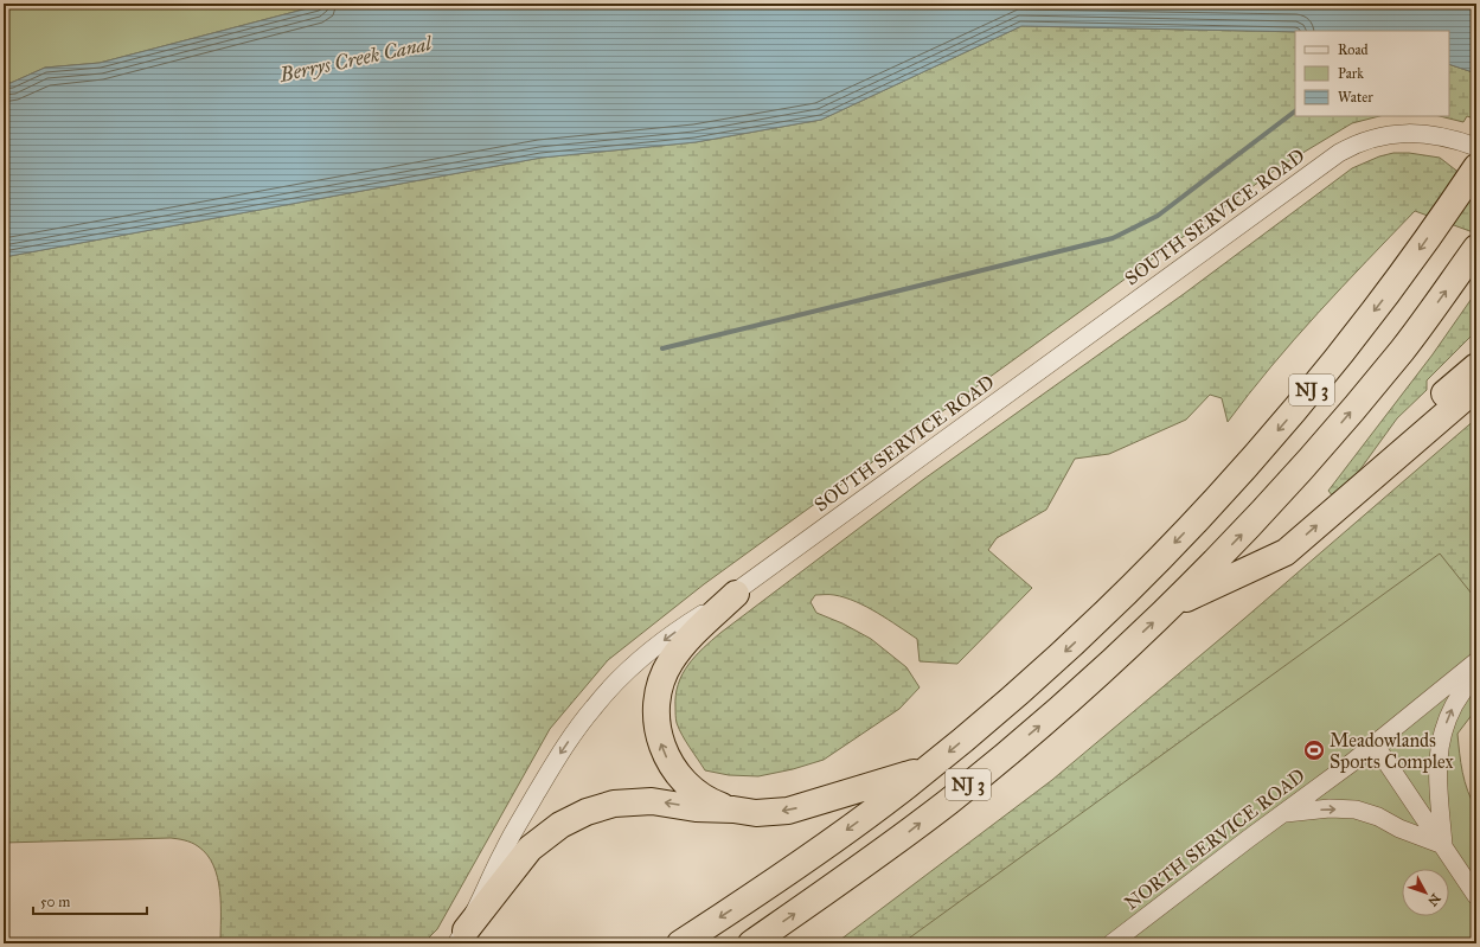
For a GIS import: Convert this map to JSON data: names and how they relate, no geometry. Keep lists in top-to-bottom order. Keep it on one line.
{"streets":{"highway":["NJ 3"],"street":["SOUTH SERVICE ROAD","NORTH SERVICE ROAD"]},"water":["Berrys Creek Canal"],"places":{"sports":["Meadowlands Sports Complex"]},"legend":["Road","Park","Water"],"scale_bar":"50 m","north":"bottom right"}
